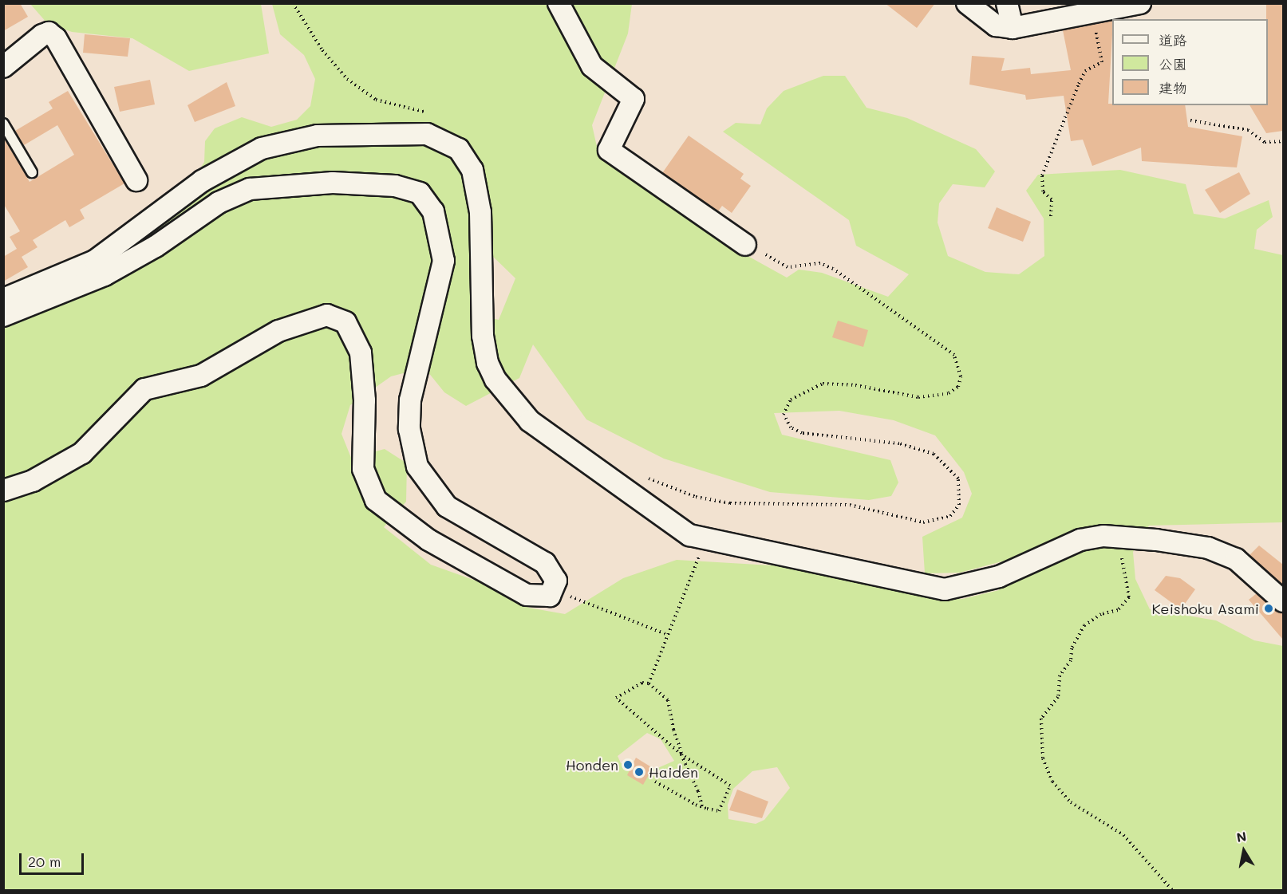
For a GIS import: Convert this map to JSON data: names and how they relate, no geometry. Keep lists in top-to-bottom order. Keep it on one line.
{"places":["Keishoku Asami","Honden","Haiden"],"legend":["道路","公園","建物"],"scale_bar":"20 m","north":"top"}
